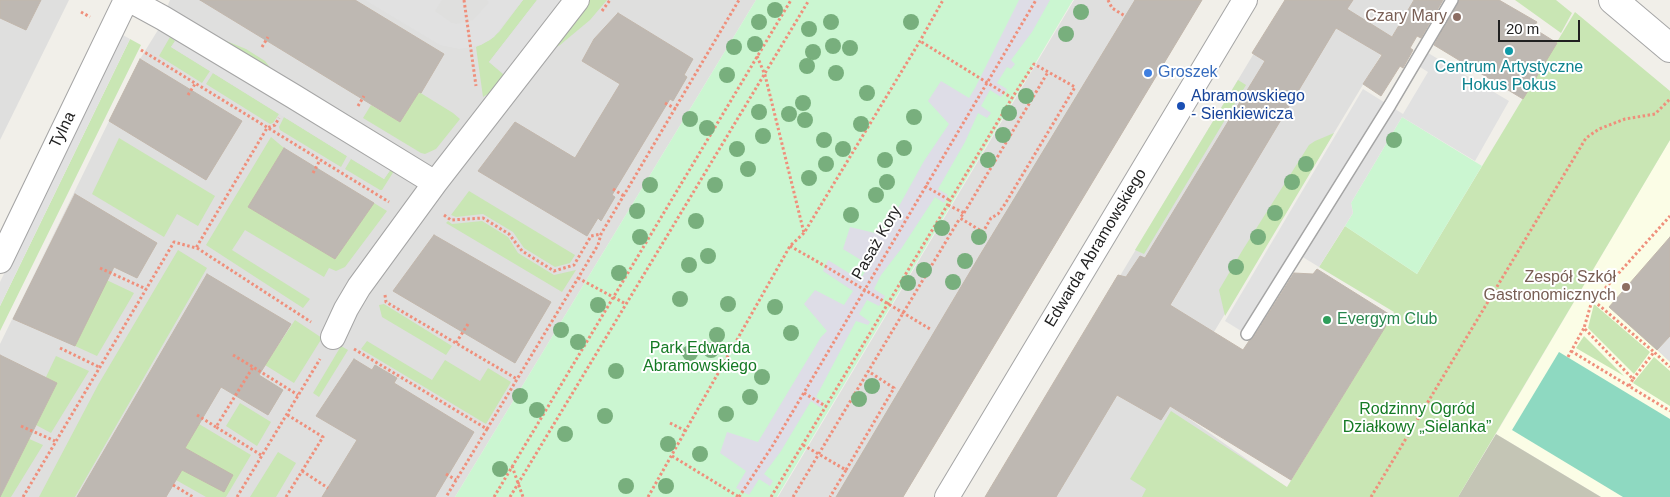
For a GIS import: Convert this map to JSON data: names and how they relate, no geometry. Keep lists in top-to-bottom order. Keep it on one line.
{"streets":{"street":["Tylna","Edwarda Abramowskiego"],"path":["Pasaż Kory"]},"parks":["Park Edwarda Abramowskiego","Rodzinny Ogród Działkowy „Sielanka”"],"places":["Czary Mary","Centrum Artystyczne Hokus Pokus","Groszek","Abramowskiego - Sienkiewicza","Zespół Szkół Gastronomicznych","Evergym Club"],"scale_bar":"20 m"}
